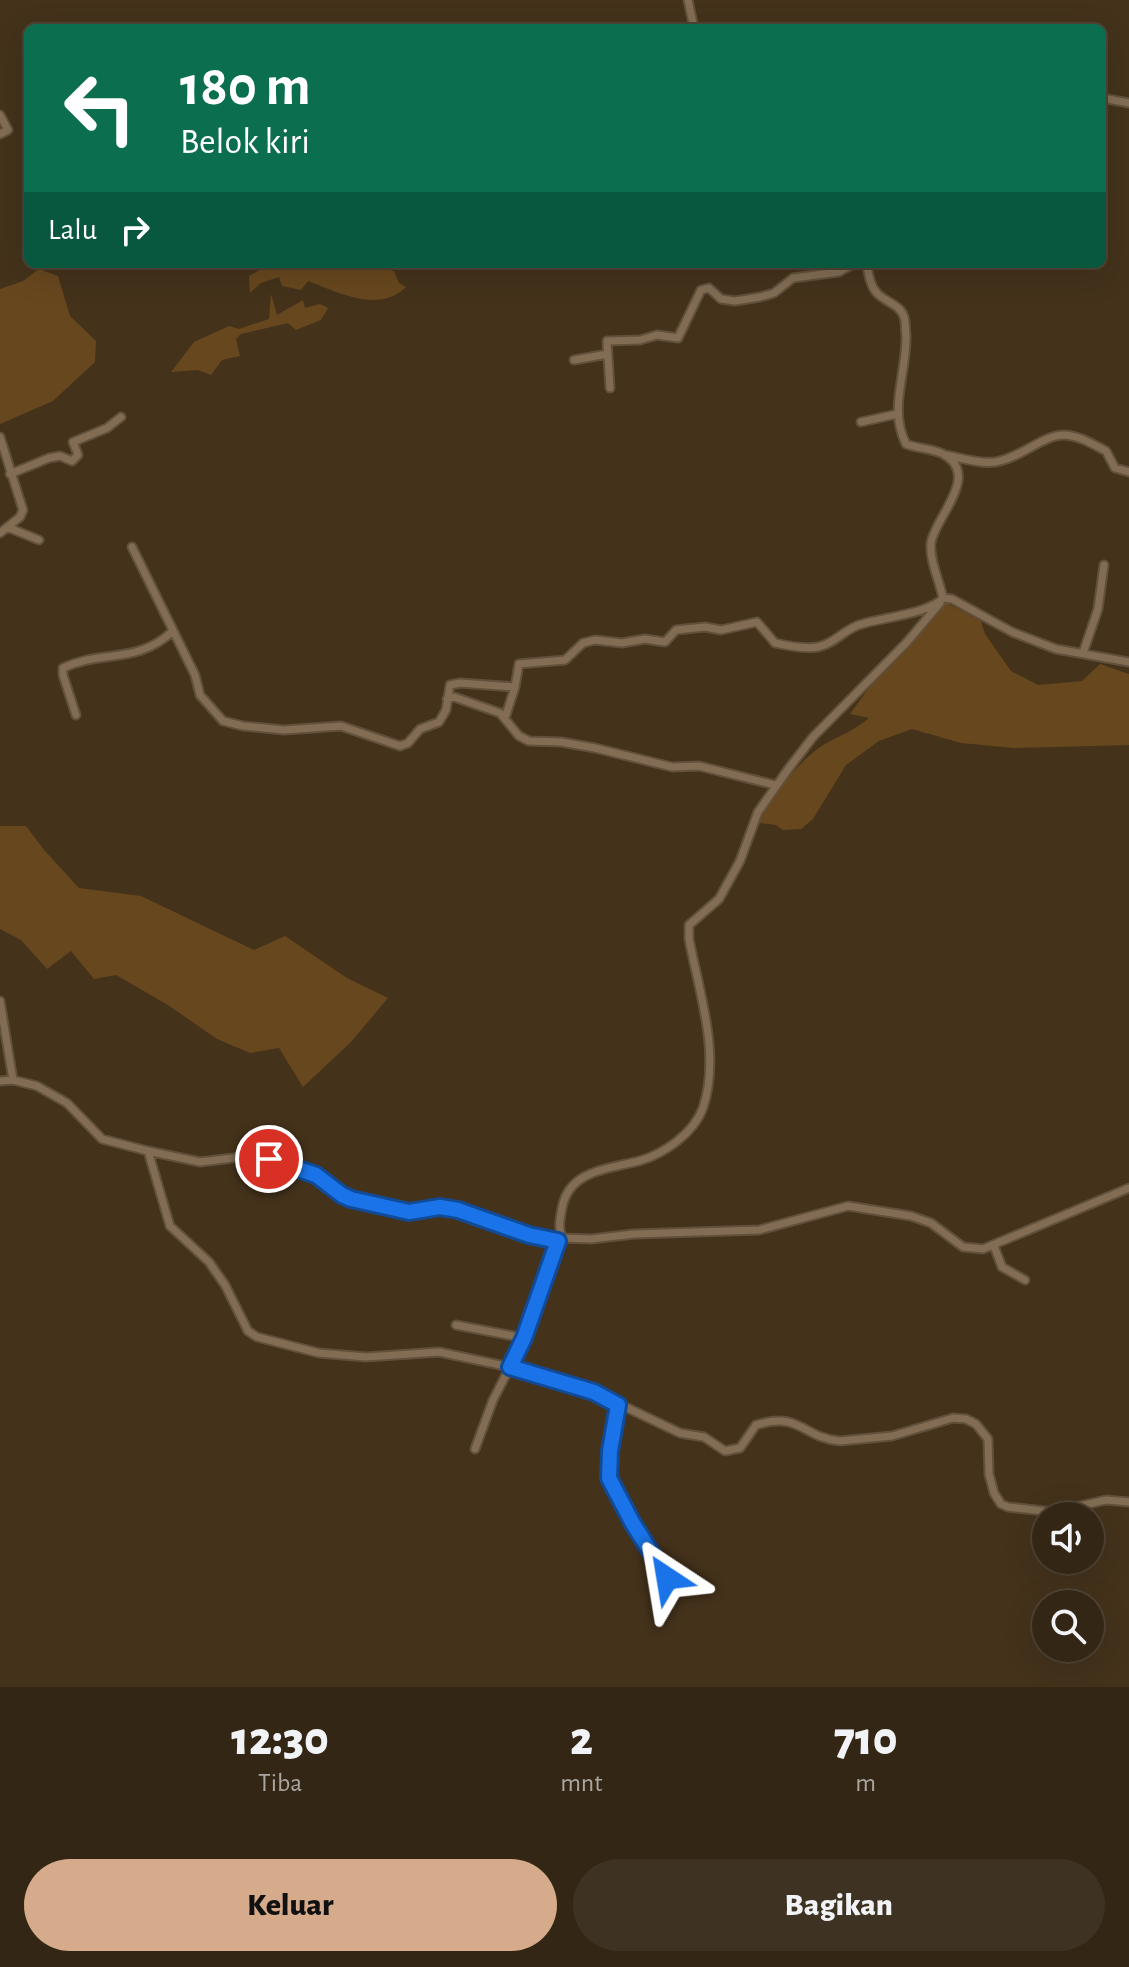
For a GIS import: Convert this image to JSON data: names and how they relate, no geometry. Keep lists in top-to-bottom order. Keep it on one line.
{"page":{"turn":["180 m","Belok kiri"],"then":"Lalu","eta":["12:30","Tiba","2","mnt","710","m"],"buttons":["Keluar","Bagikan"]}}
